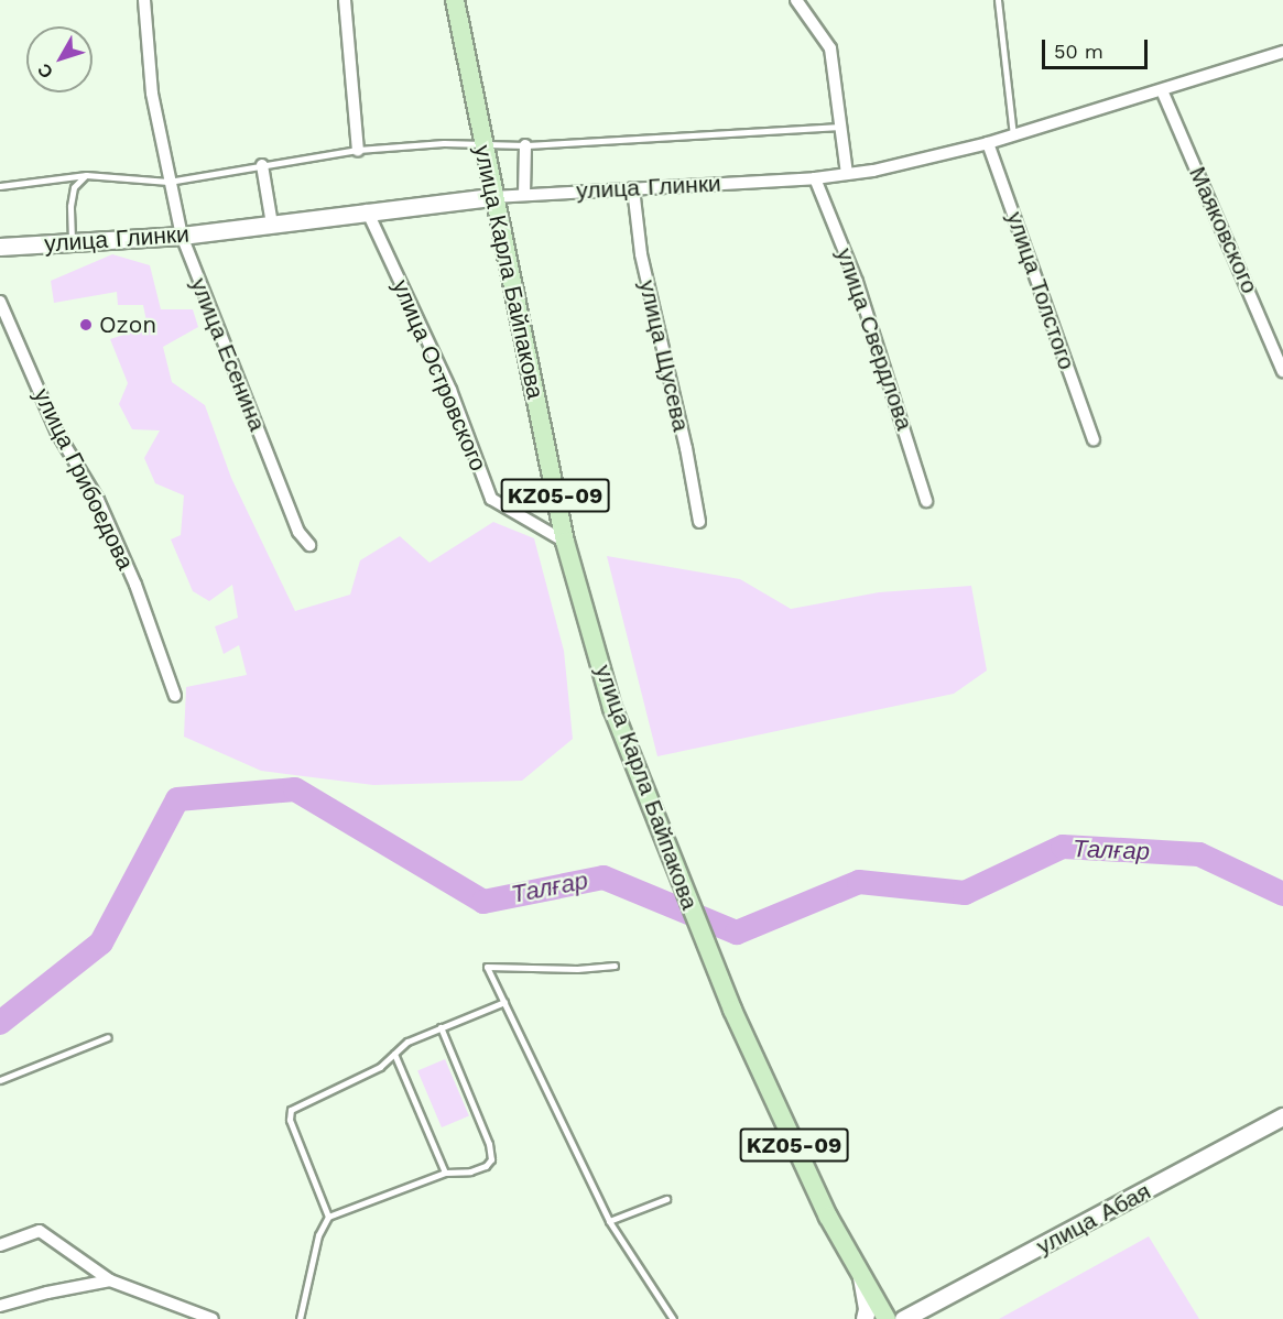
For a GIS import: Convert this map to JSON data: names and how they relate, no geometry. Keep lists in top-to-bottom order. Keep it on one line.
{"streets":{"main road":["улица Глинки","улица Карла Байпакова","KZ05-09","улица Абая"],"street":["Маяковского","улица Толстого","улица Свердлова","улица Есенина","улица Щусева","улица Островского","улица Грибоедова"]},"crossings":[["улица Глинки","Маяковского"],["улица Глинки","улица Карла Байпакова"],["улица Глинки","улица Толстого"],["улица Глинки","улица Свердлова"],["улица Глинки","улица Есенина"],["улица Глинки","улица Щусева"],["улица Глинки","улица Островского"],["улица Карла Байпакова","улица Островского"],["улица Карла Байпакова","KZ05-09"]],"water":["Талғар"],"places":["Ozon"],"scale_bar":"50 m","north":"bottom left"}
